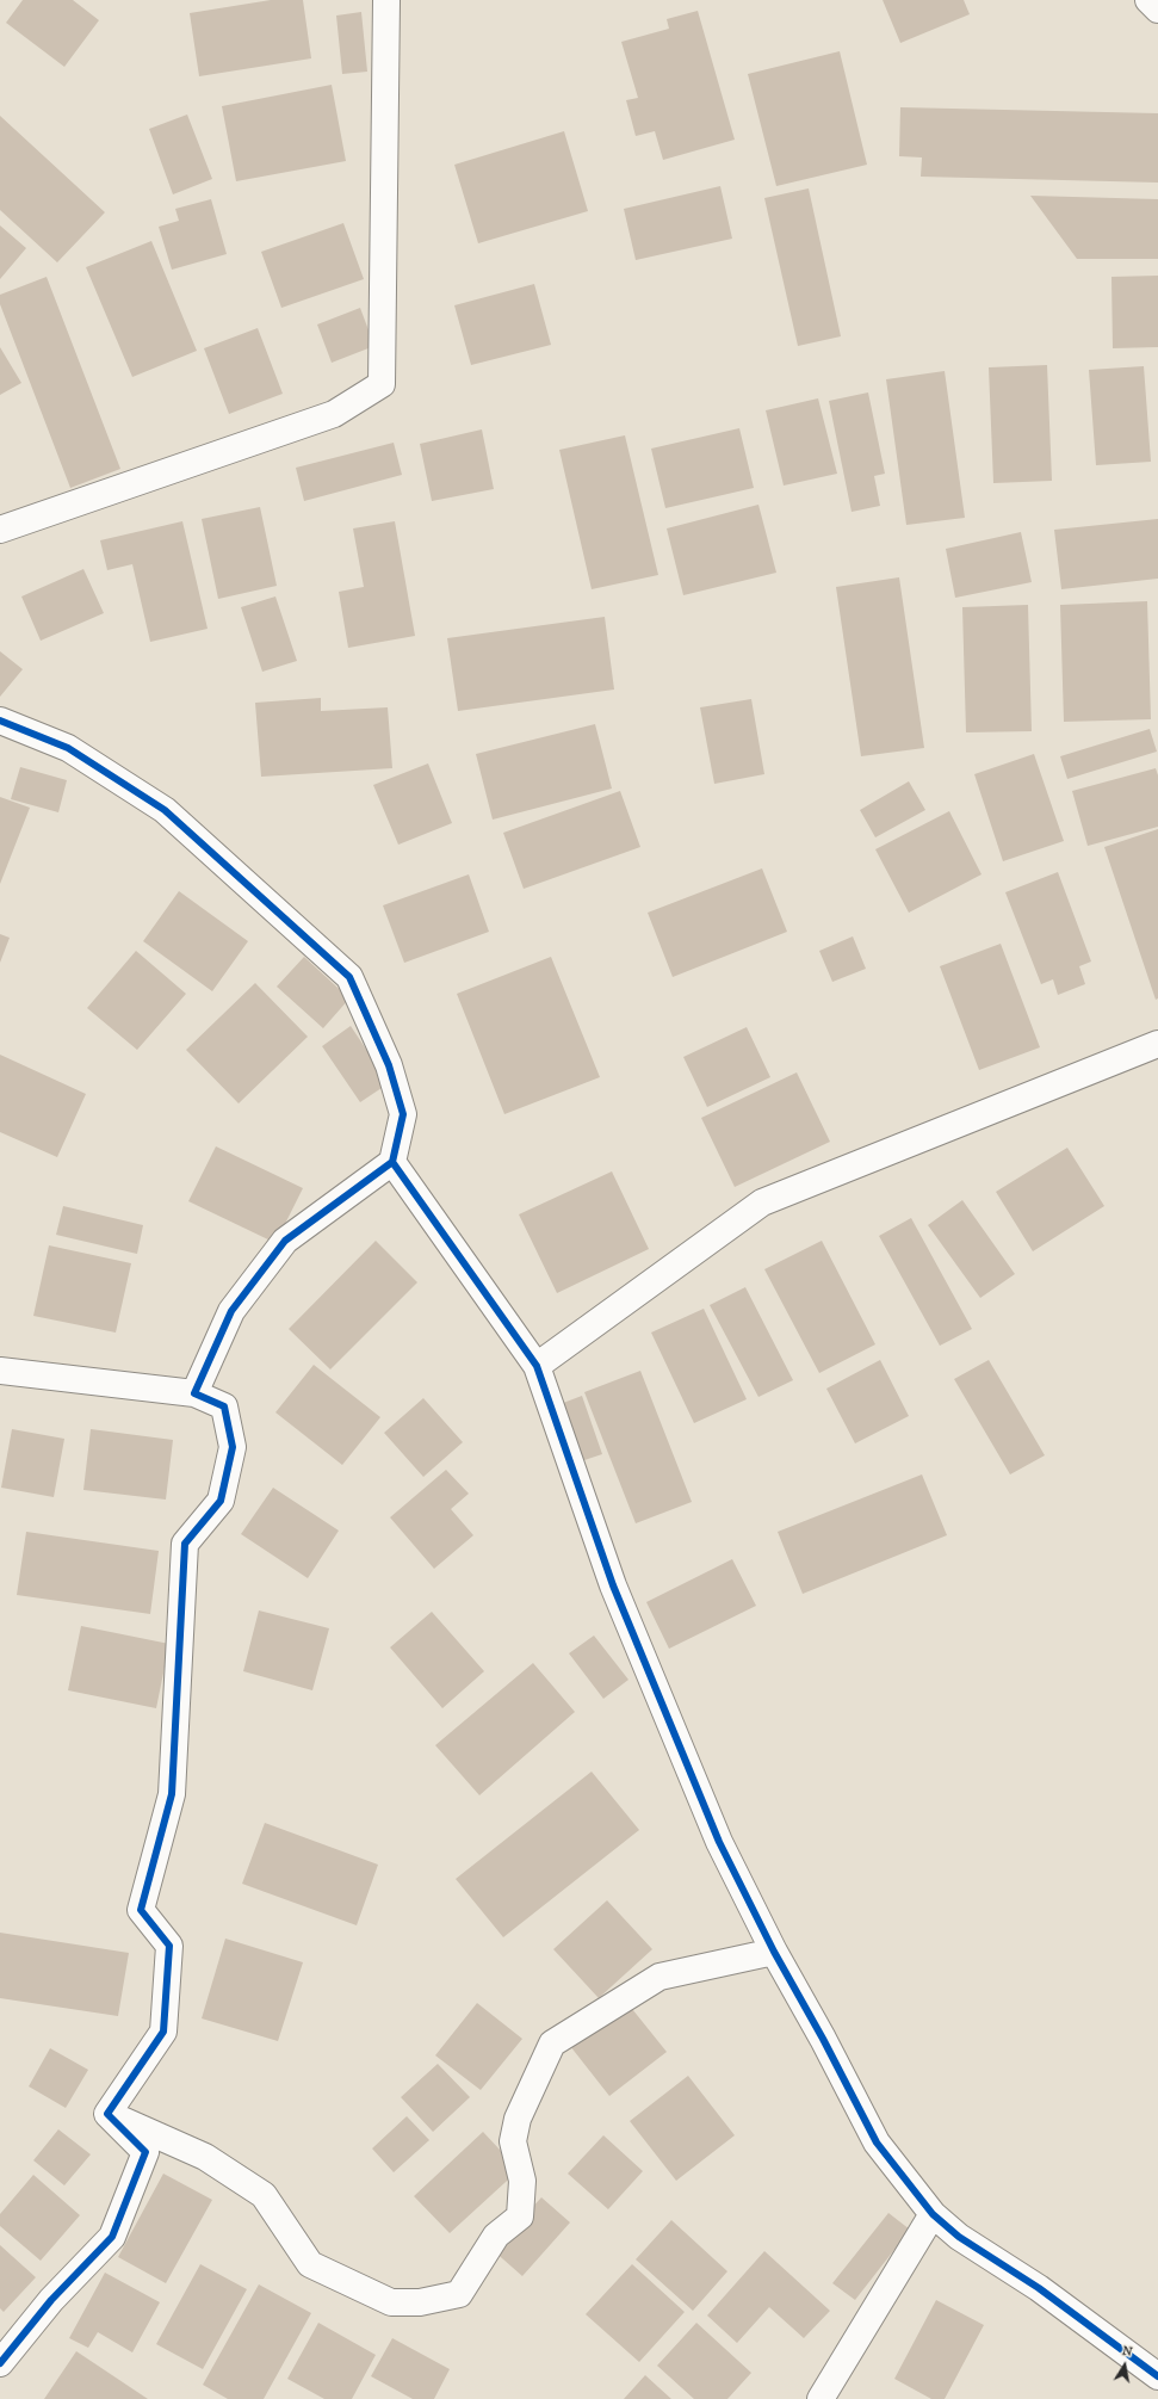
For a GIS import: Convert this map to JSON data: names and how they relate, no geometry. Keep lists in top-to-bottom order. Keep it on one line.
{"north":"top"}
